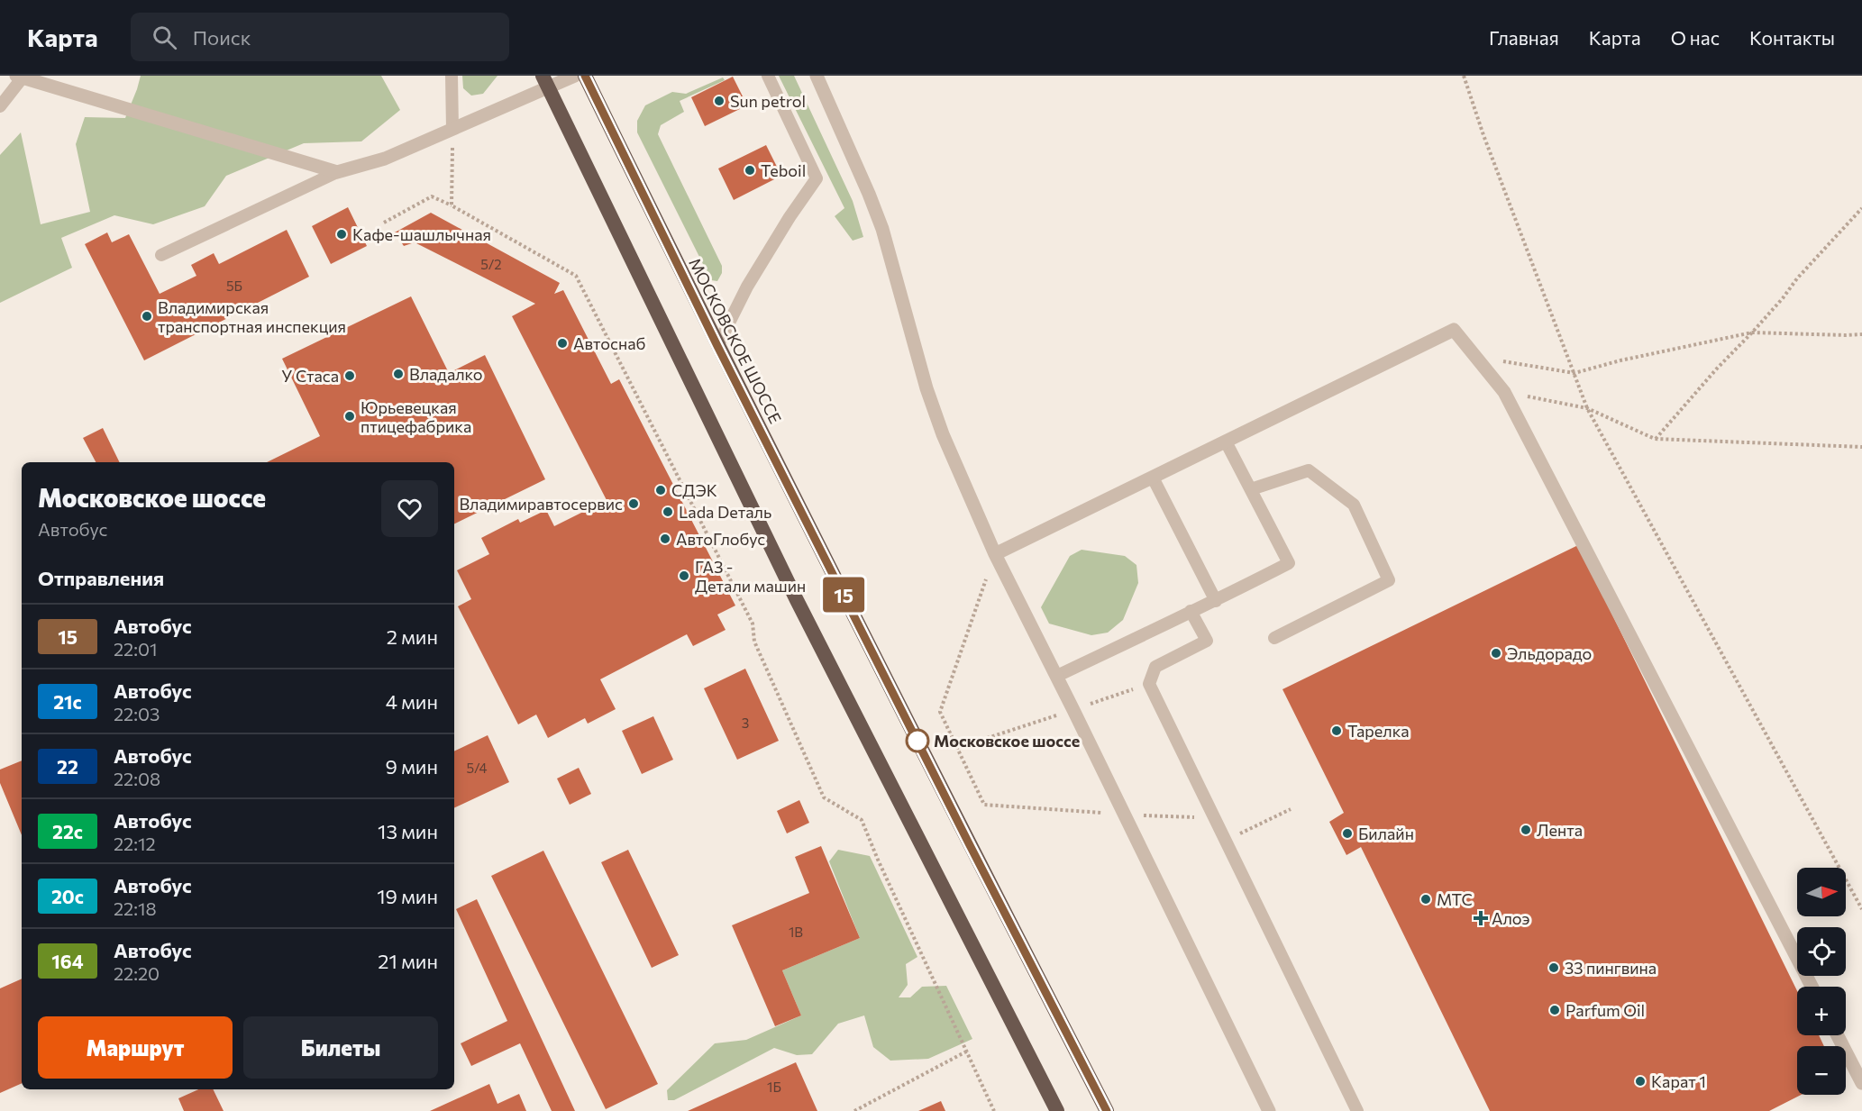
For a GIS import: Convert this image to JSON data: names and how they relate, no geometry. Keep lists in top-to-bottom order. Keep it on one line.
{"streets":{"highway":["МОСКОВСКОЕ ШОССЕ"]},"places":{"other":["Sun petrol","Teboil","Кафе-шашлычная","Владимирская транспортная инспекция","Автоснаб","Владалко","У Стаса","Юрьевецкая птицефабрика","СДЭК","Владимиравтосервис","Lada Dеталь","АвтоГлобус","ГАЗ - Детали машин","Эльдорадо","Тарелка","Московское шоссе","Лента","Билайн","МТС","33 пингвина","Parfum Oil","Карат 1"],"health":["Алоэ"]},"lines":["bus line 15"],"house_numbers":["5/2","5Б","3","5/4","1В","1Б"],"north":"right","page":{"header":"Карта","search":"Поиск","nav":["Главная","Карта","О нас","Контакты"],"on_map":"15","heading":[["Московское шоссе","Автобус"],"Отправления"],"list":[{"mark":"15","name":"Автобус","note":"22:01","value":"2 мин"},{"mark":"21с","name":"Автобус","note":"22:03","value":"4 мин"},{"mark":"22","name":"Автобус","note":"22:08","value":"9 мин"},{"mark":"22с","name":"Автобус","note":"22:12","value":"13 мин"},{"mark":"20с","name":"Автобус","note":"22:18","value":"19 мин"},{"mark":"164","name":"Автобус","note":"22:20","value":"21 мин"}],"map_buttons":["+","−"],"buttons":["Маршрут","Билеты"]}}
